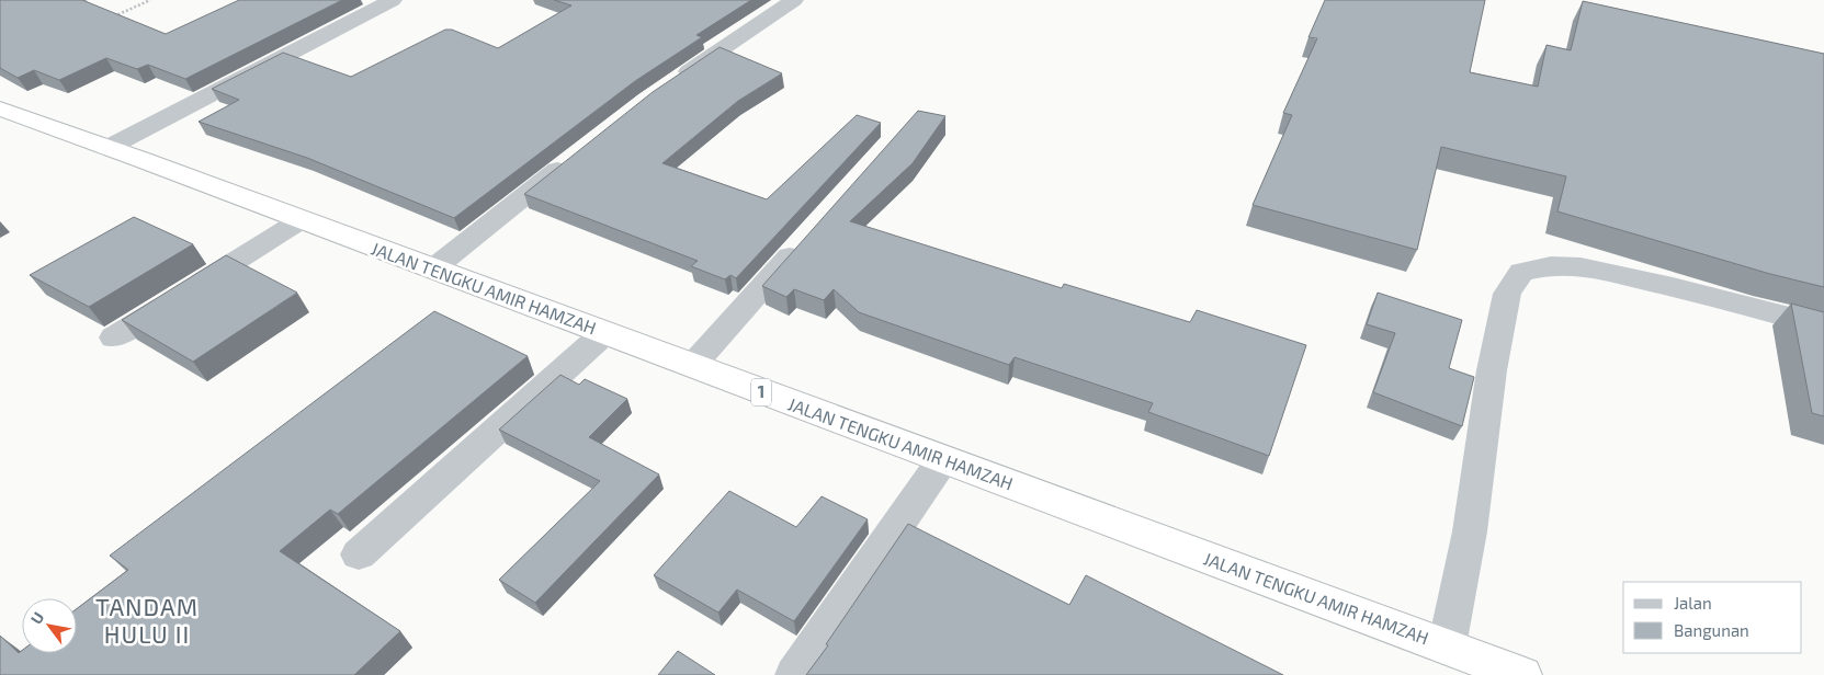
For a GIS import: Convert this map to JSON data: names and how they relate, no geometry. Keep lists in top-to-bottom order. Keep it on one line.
{"streets":{"highway":["JALAN TENGKU AMIR HAMZAH","1"]},"districts":["TANDAM HULU II"],"legend":["Jalan","Bangunan"],"north":"top left"}
